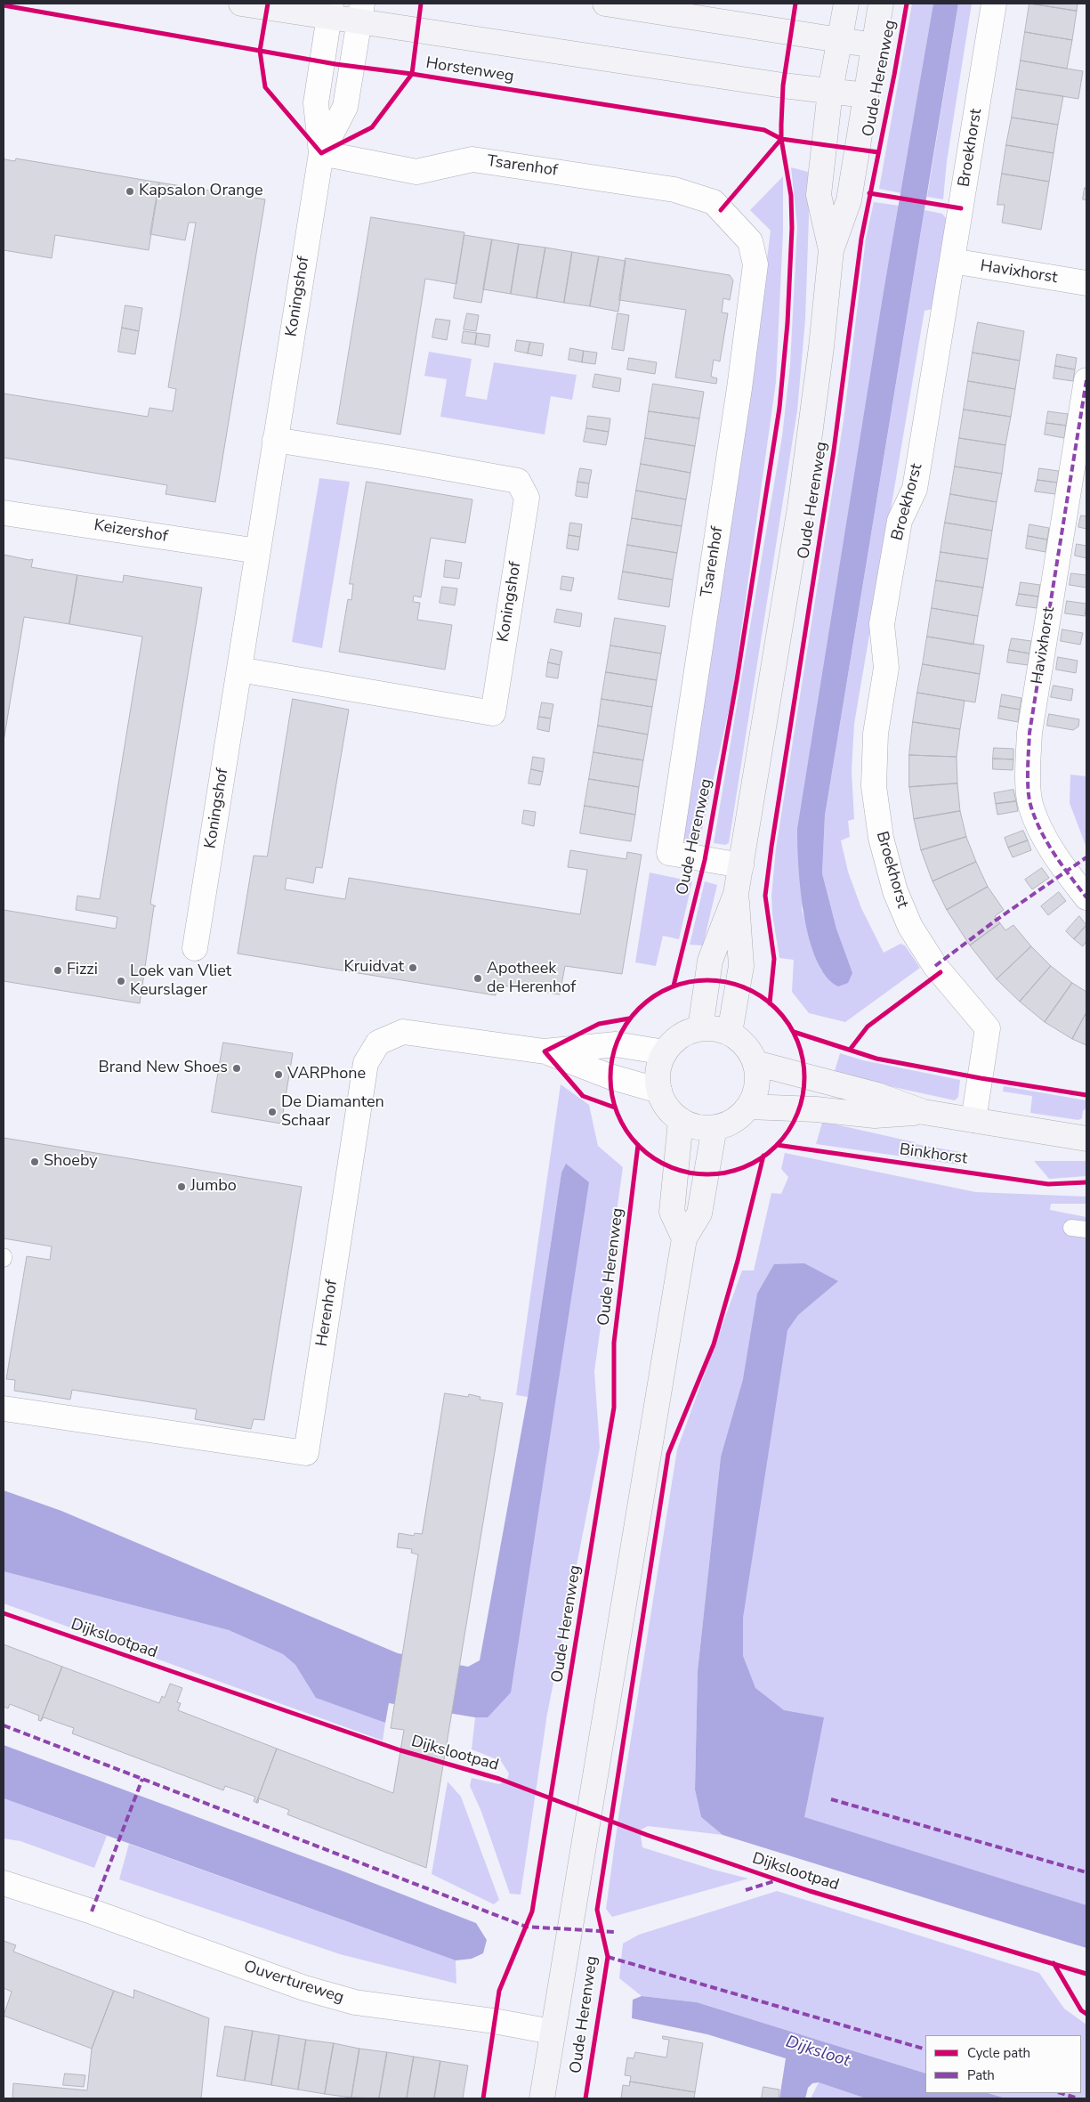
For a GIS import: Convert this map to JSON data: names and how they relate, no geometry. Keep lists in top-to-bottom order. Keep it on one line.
{"streets":{"street":["Horstenweg","Oude Herenweg","Broekhorst","Tsarenhof","Havixhorst","Koningshof","Keizershof","Herenhof","Ouvertureweg"],"cycle path":["Binkhorst","Dijkslootpad"]},"crossings":[["Horstenweg","Oude Herenweg"],["Horstenweg","Koningshof"],["Oude Herenweg","Tsarenhof"],["Oude Herenweg","Herenhof"],["Oude Herenweg","Ouvertureweg"],["Broekhorst","Havixhorst"],["Tsarenhof","Koningshof"],["Koningshof","Keizershof"]],"water":["Dijksloot"],"places":["Kapsalon Orange","Kruidvat","Fizzi","Apotheek de Herenhof","Loek van Vliet Keurslager","Brand New Shoes","VARPhone","De Diamanten Schaar","Shoeby","Jumbo"],"legend":["Cycle path","Path"]}
